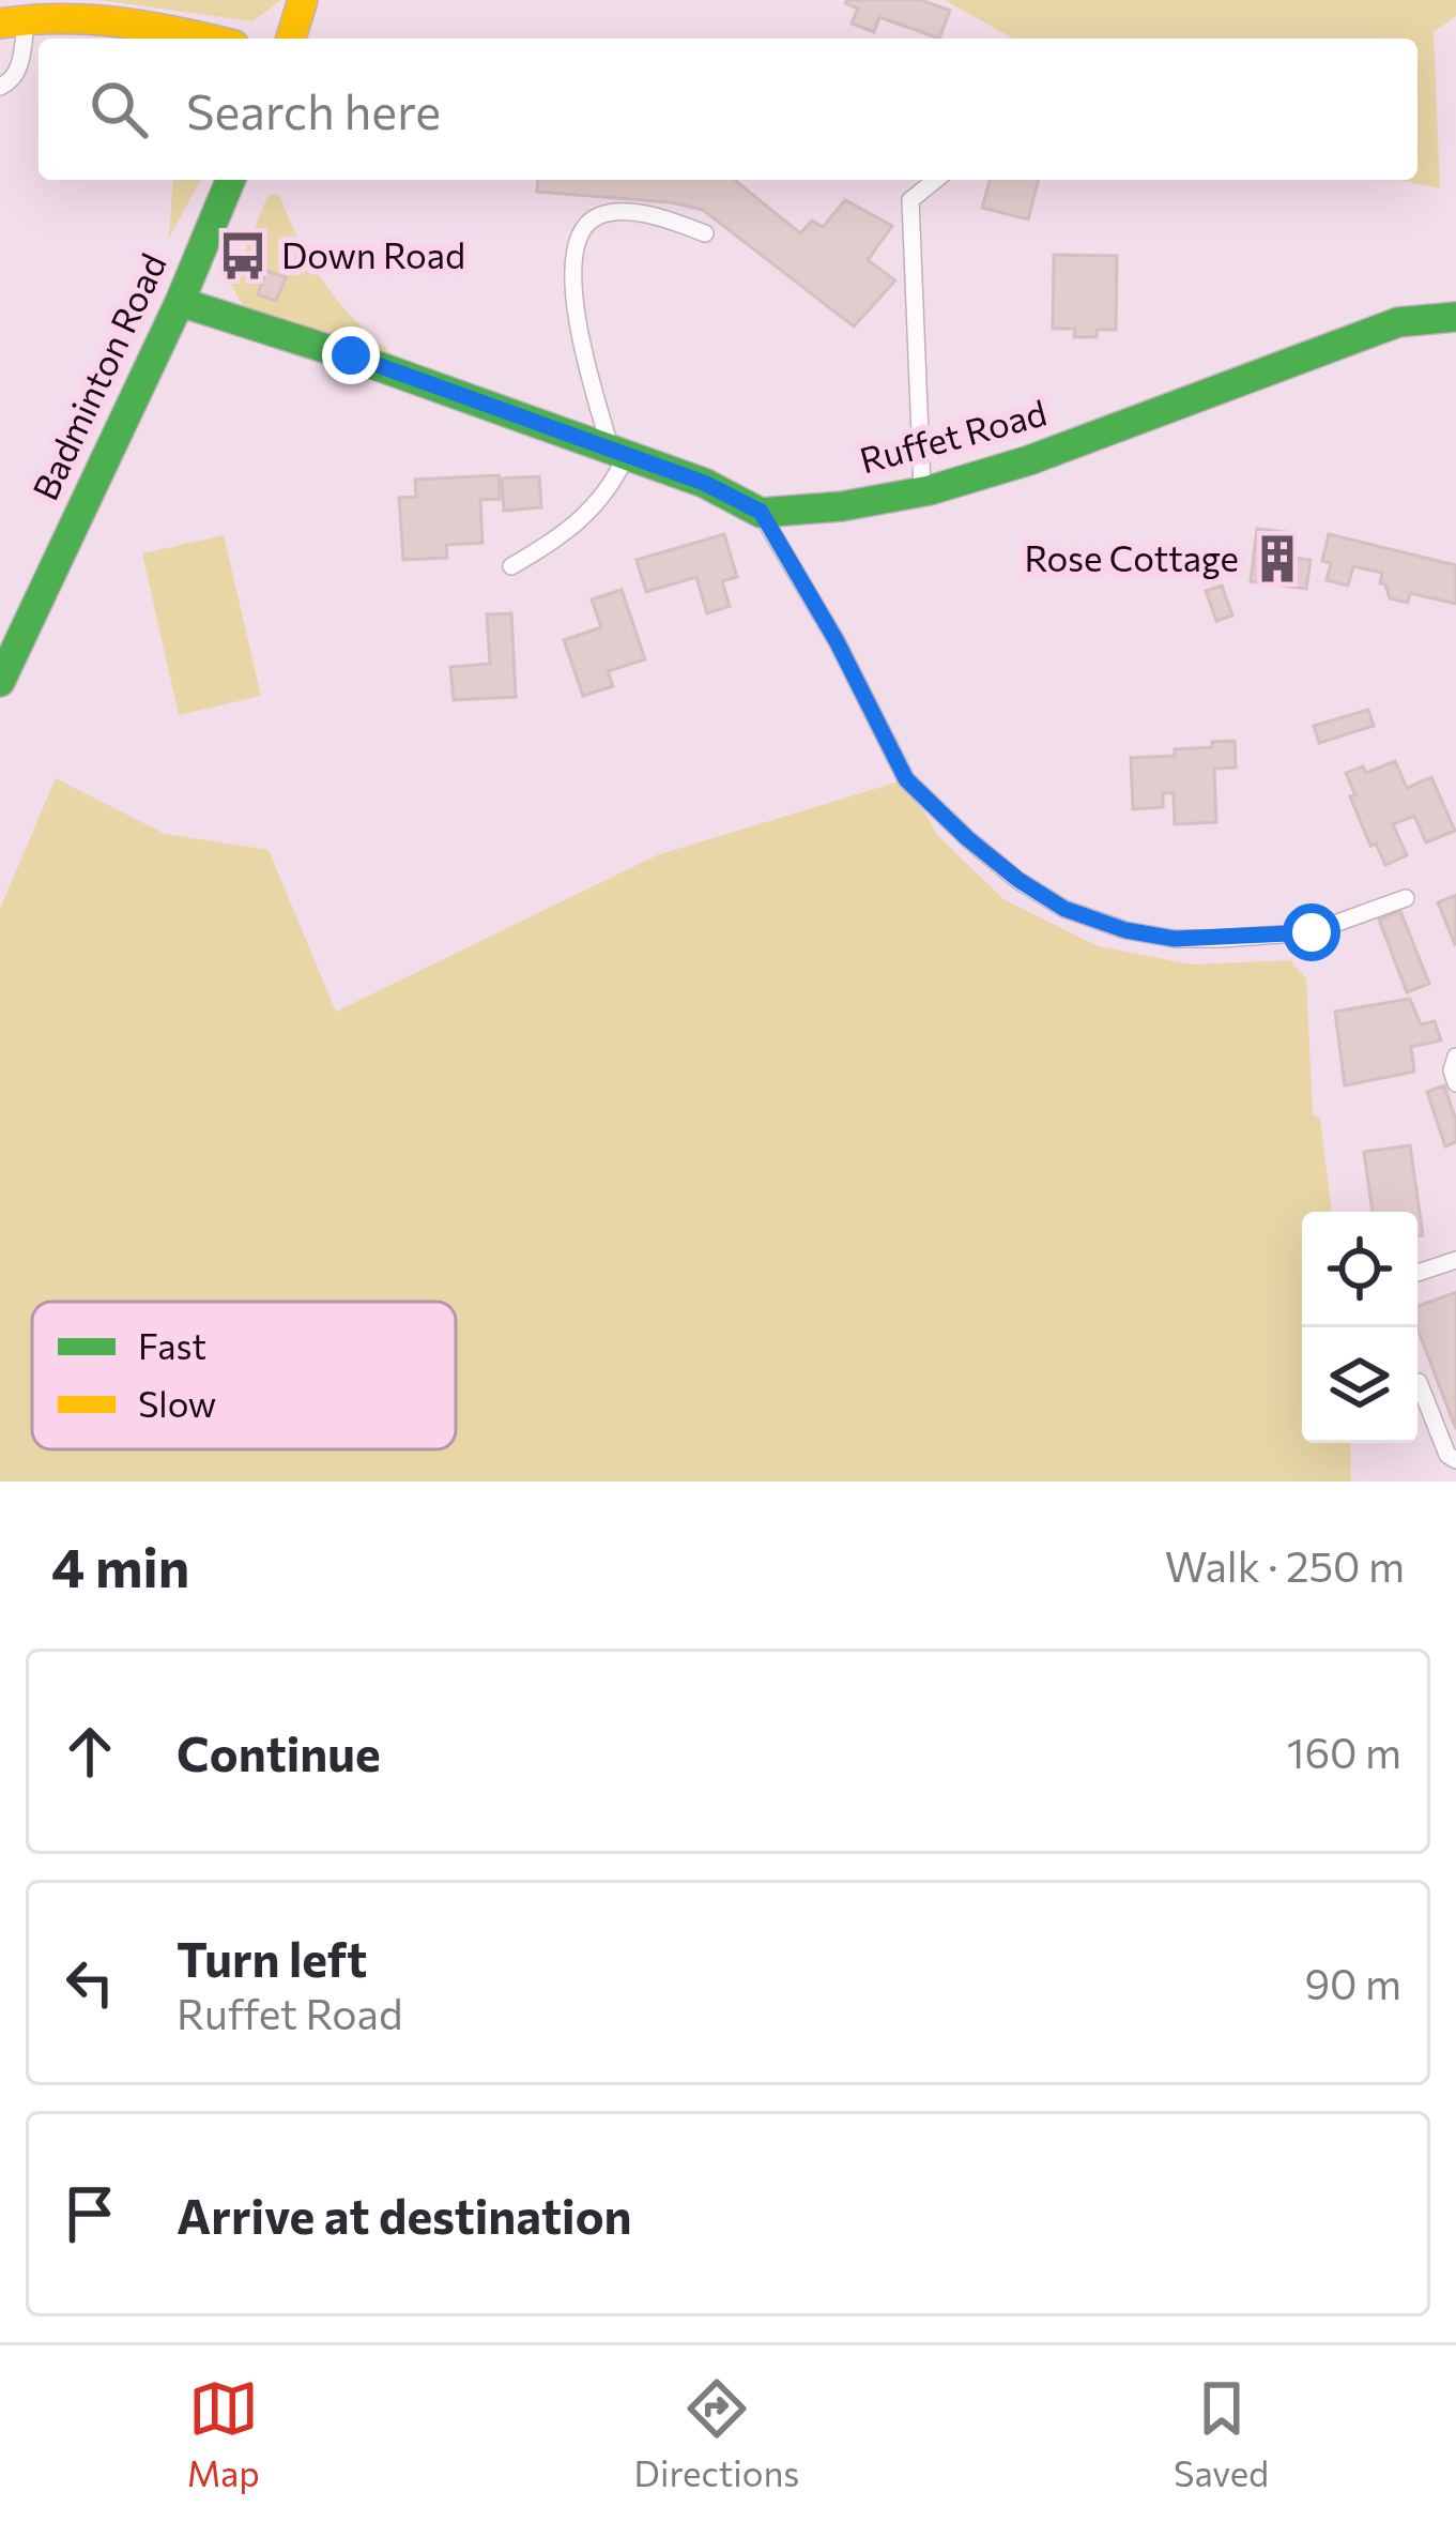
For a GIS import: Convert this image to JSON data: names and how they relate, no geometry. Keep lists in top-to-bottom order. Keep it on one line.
{"streets":{"street":["Badminton Road","Ruffet Road"]},"places":{"bus stop":["Down Road"],"building":["Rose Cottage"]},"legend":["Fast","Slow"],"page":{"search":"Search here","heading":["4 min","Walk · 250 m"],"list":[["Continue","160 m"],["Turn left","Ruffet Road","90 m"],"Arrive at destination"],"nav":["Map","Directions","Saved"]}}
